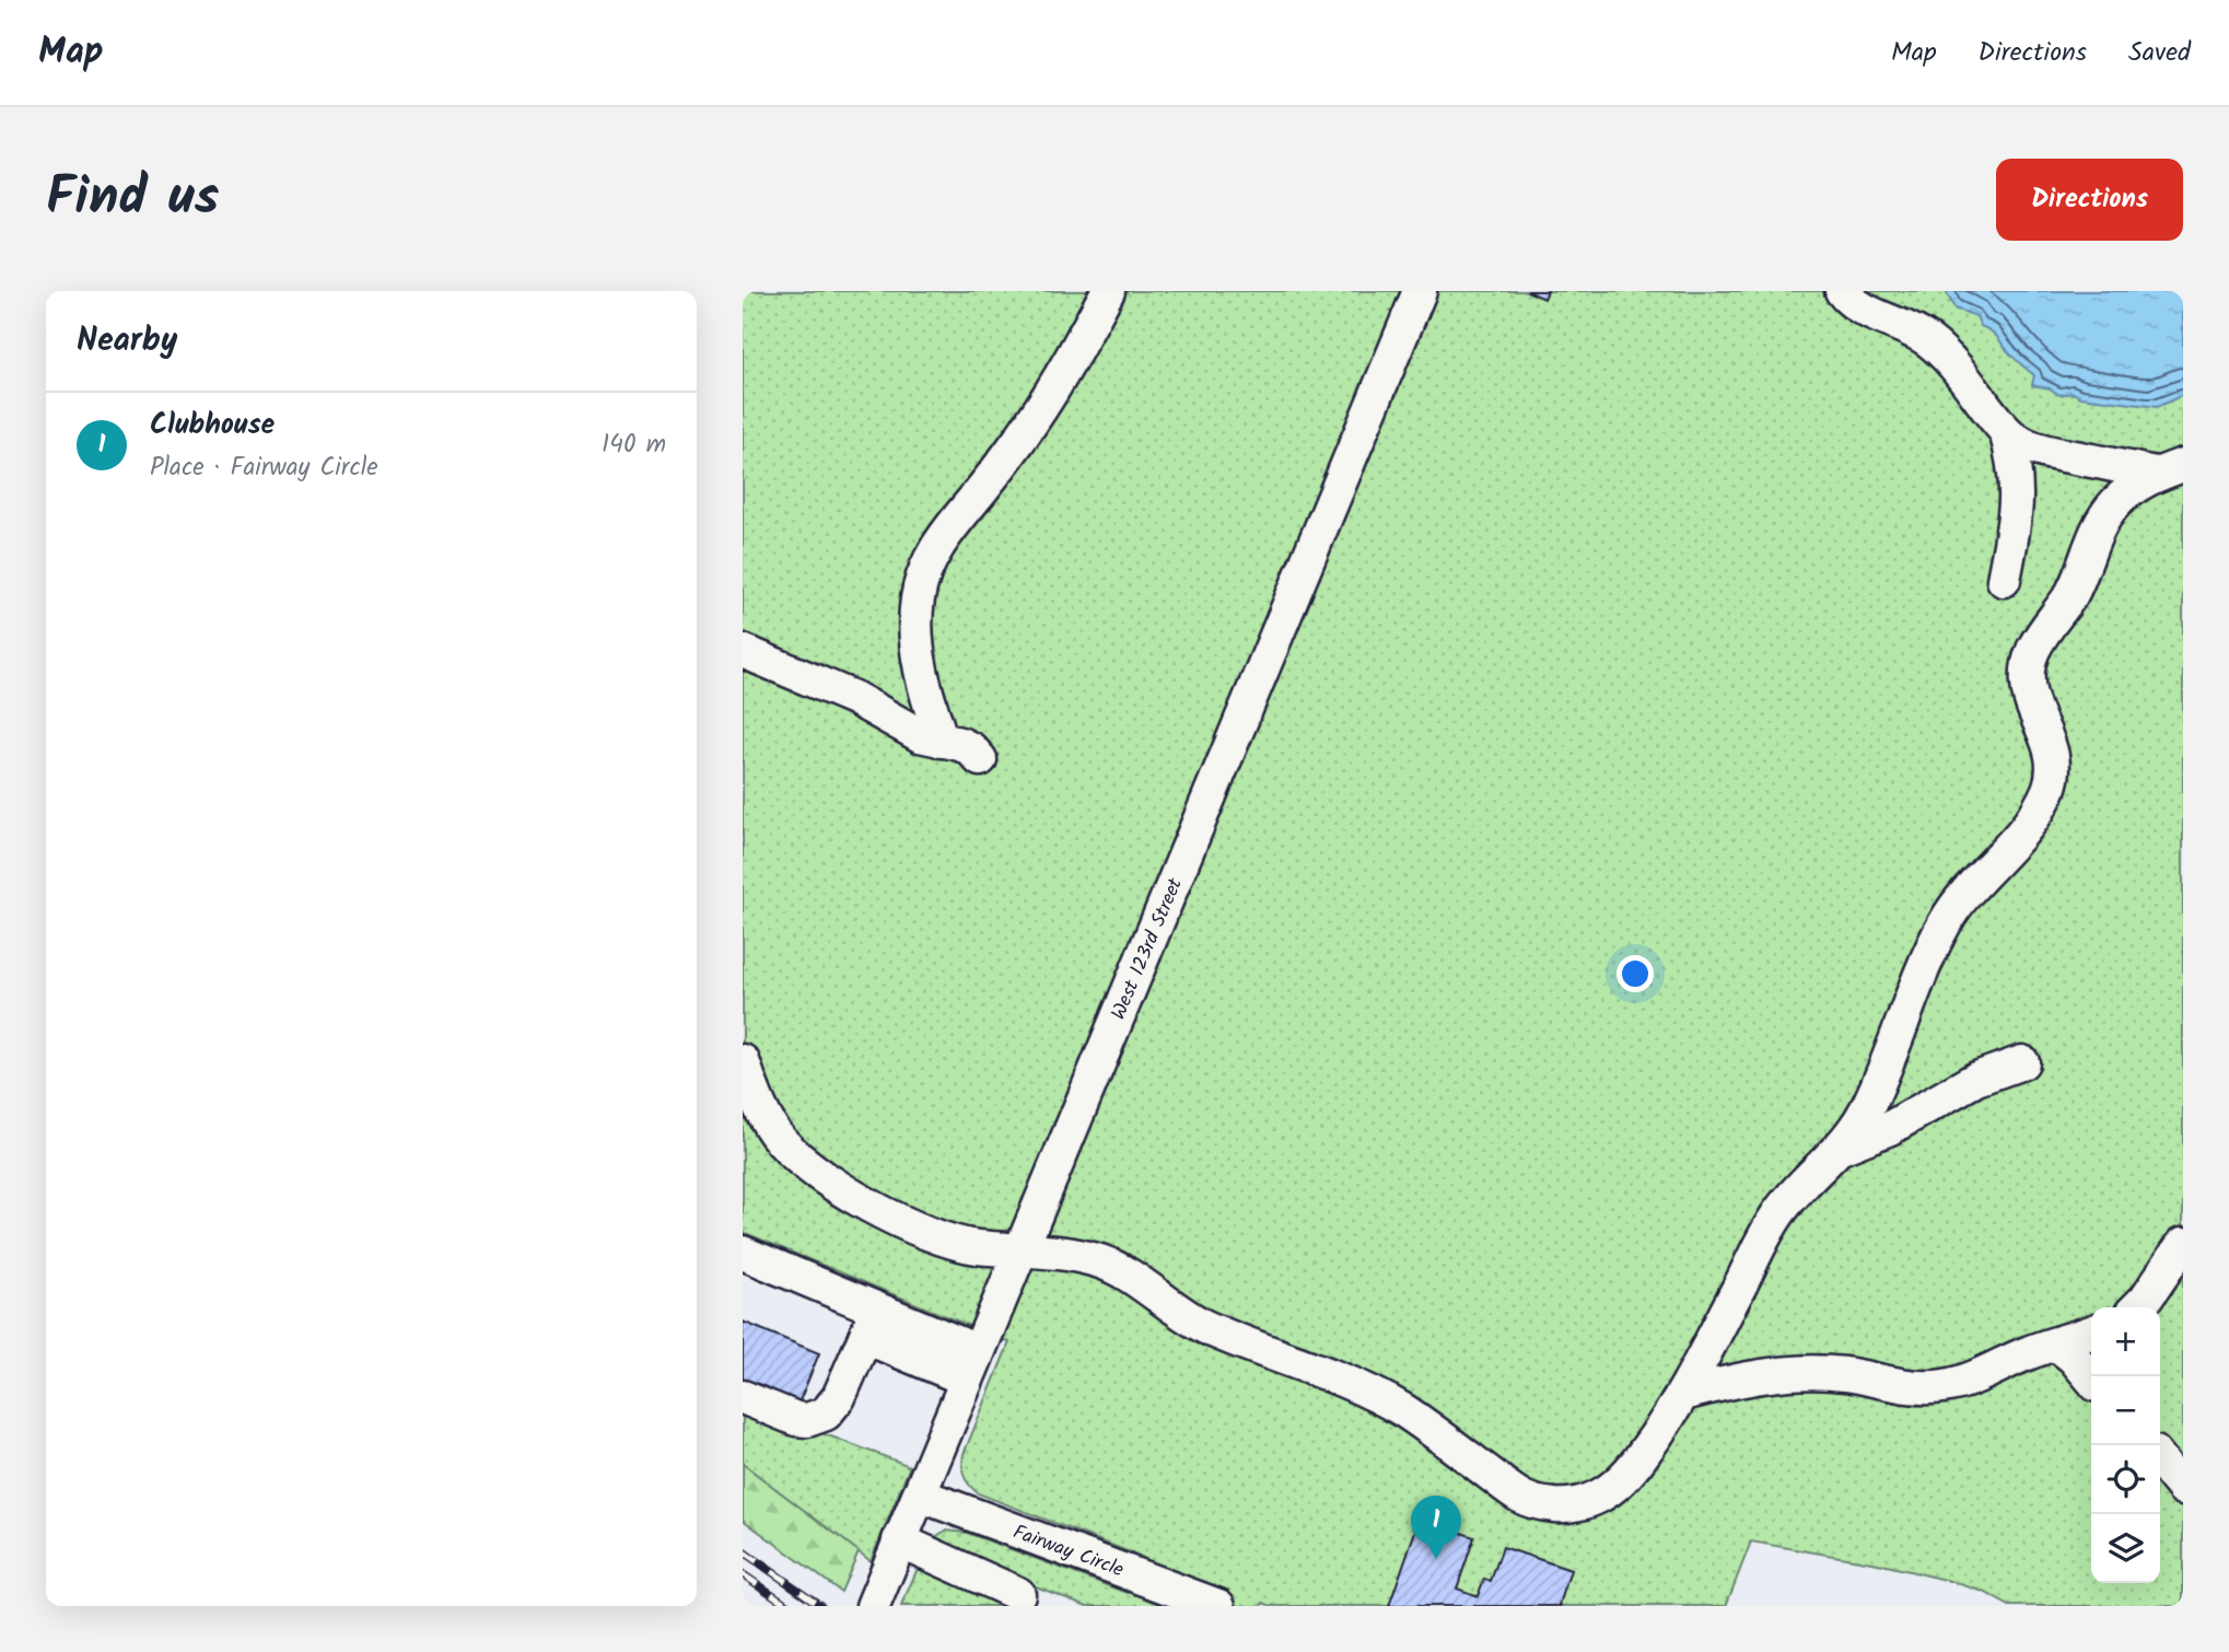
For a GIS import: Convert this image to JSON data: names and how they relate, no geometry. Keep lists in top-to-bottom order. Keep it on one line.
{"streets":{"street":["West 123rd Street","Fairway Circle"]},"crossings":[["West 123rd Street","Fairway Circle"]],"page":{"header":"Map","nav":["Map","Directions","Saved"],"title":"Find us","buttons":"Directions","heading":"Nearby","list":[{"mark":"1","name":"Clubhouse","note":"Place · Fairway Circle","value":"140 m"}],"map_buttons":["+","−"],"pins":"1"}}
